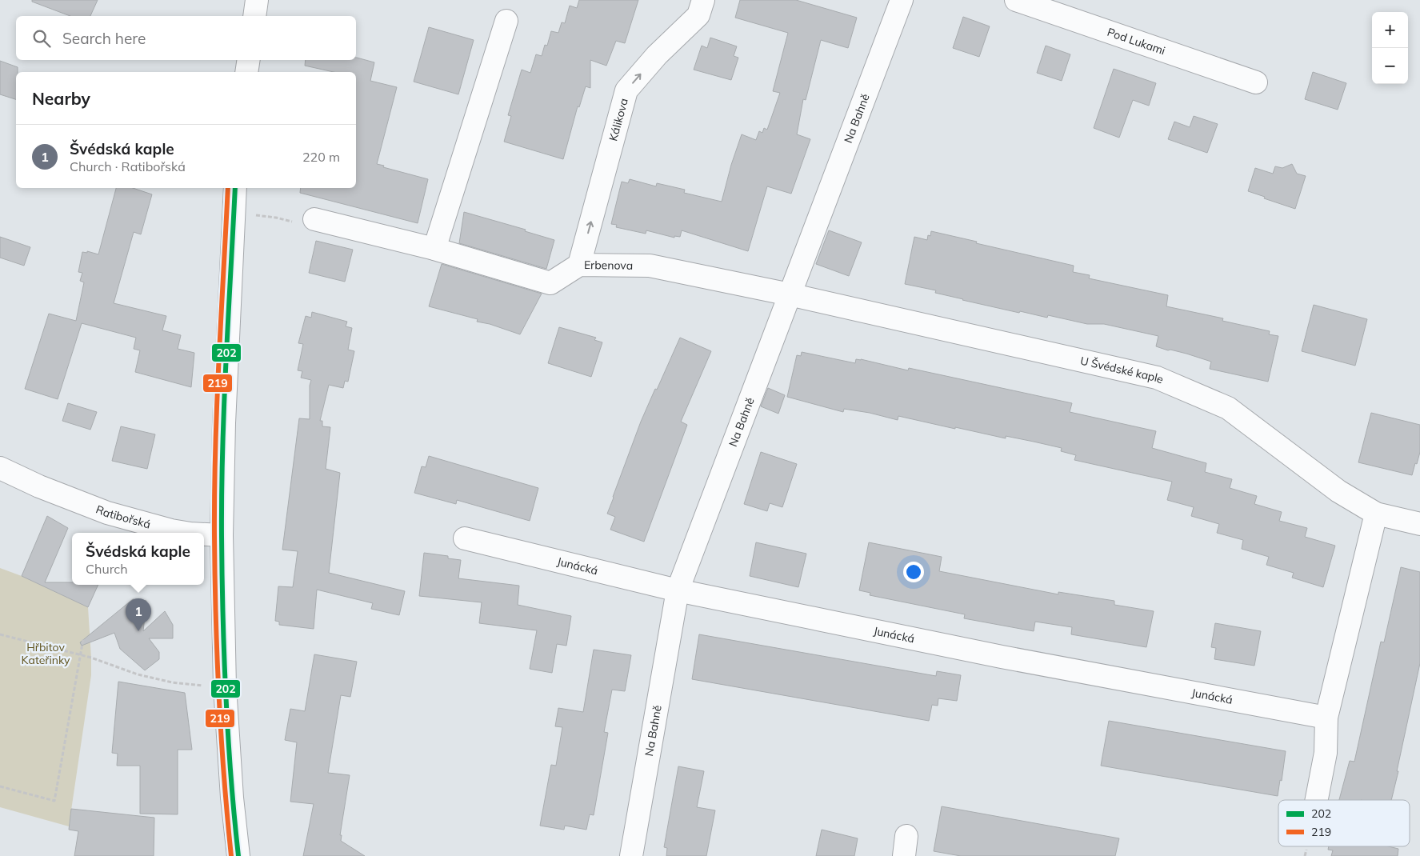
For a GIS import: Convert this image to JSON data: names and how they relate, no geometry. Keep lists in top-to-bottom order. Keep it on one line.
{"streets":{"street":["Pod Lukami","Na Bahně","Kálikova","Erbenova","U Švédské kaple","Ratibořská","Junácká"]},"crossings":[["Na Bahně","Erbenova"],["Na Bahně","U Švédské kaple"],["Na Bahně","Junácká"],["Kálikova","Erbenova"],["Erbenova","U Švédské kaple"]],"parks":["Hřbitov Kateřinky"],"lines":["transit line 202","transit line 219"],"legend":["202","219"],"page":{"map_buttons":["+","−"],"search":"Search here","heading":"Nearby","list":[{"mark":"1","name":"Švédská kaple","note":"Church · Ratibořská","value":"220 m"}],"popup":["Švédská kaple","Church"],"pins":"1"}}
